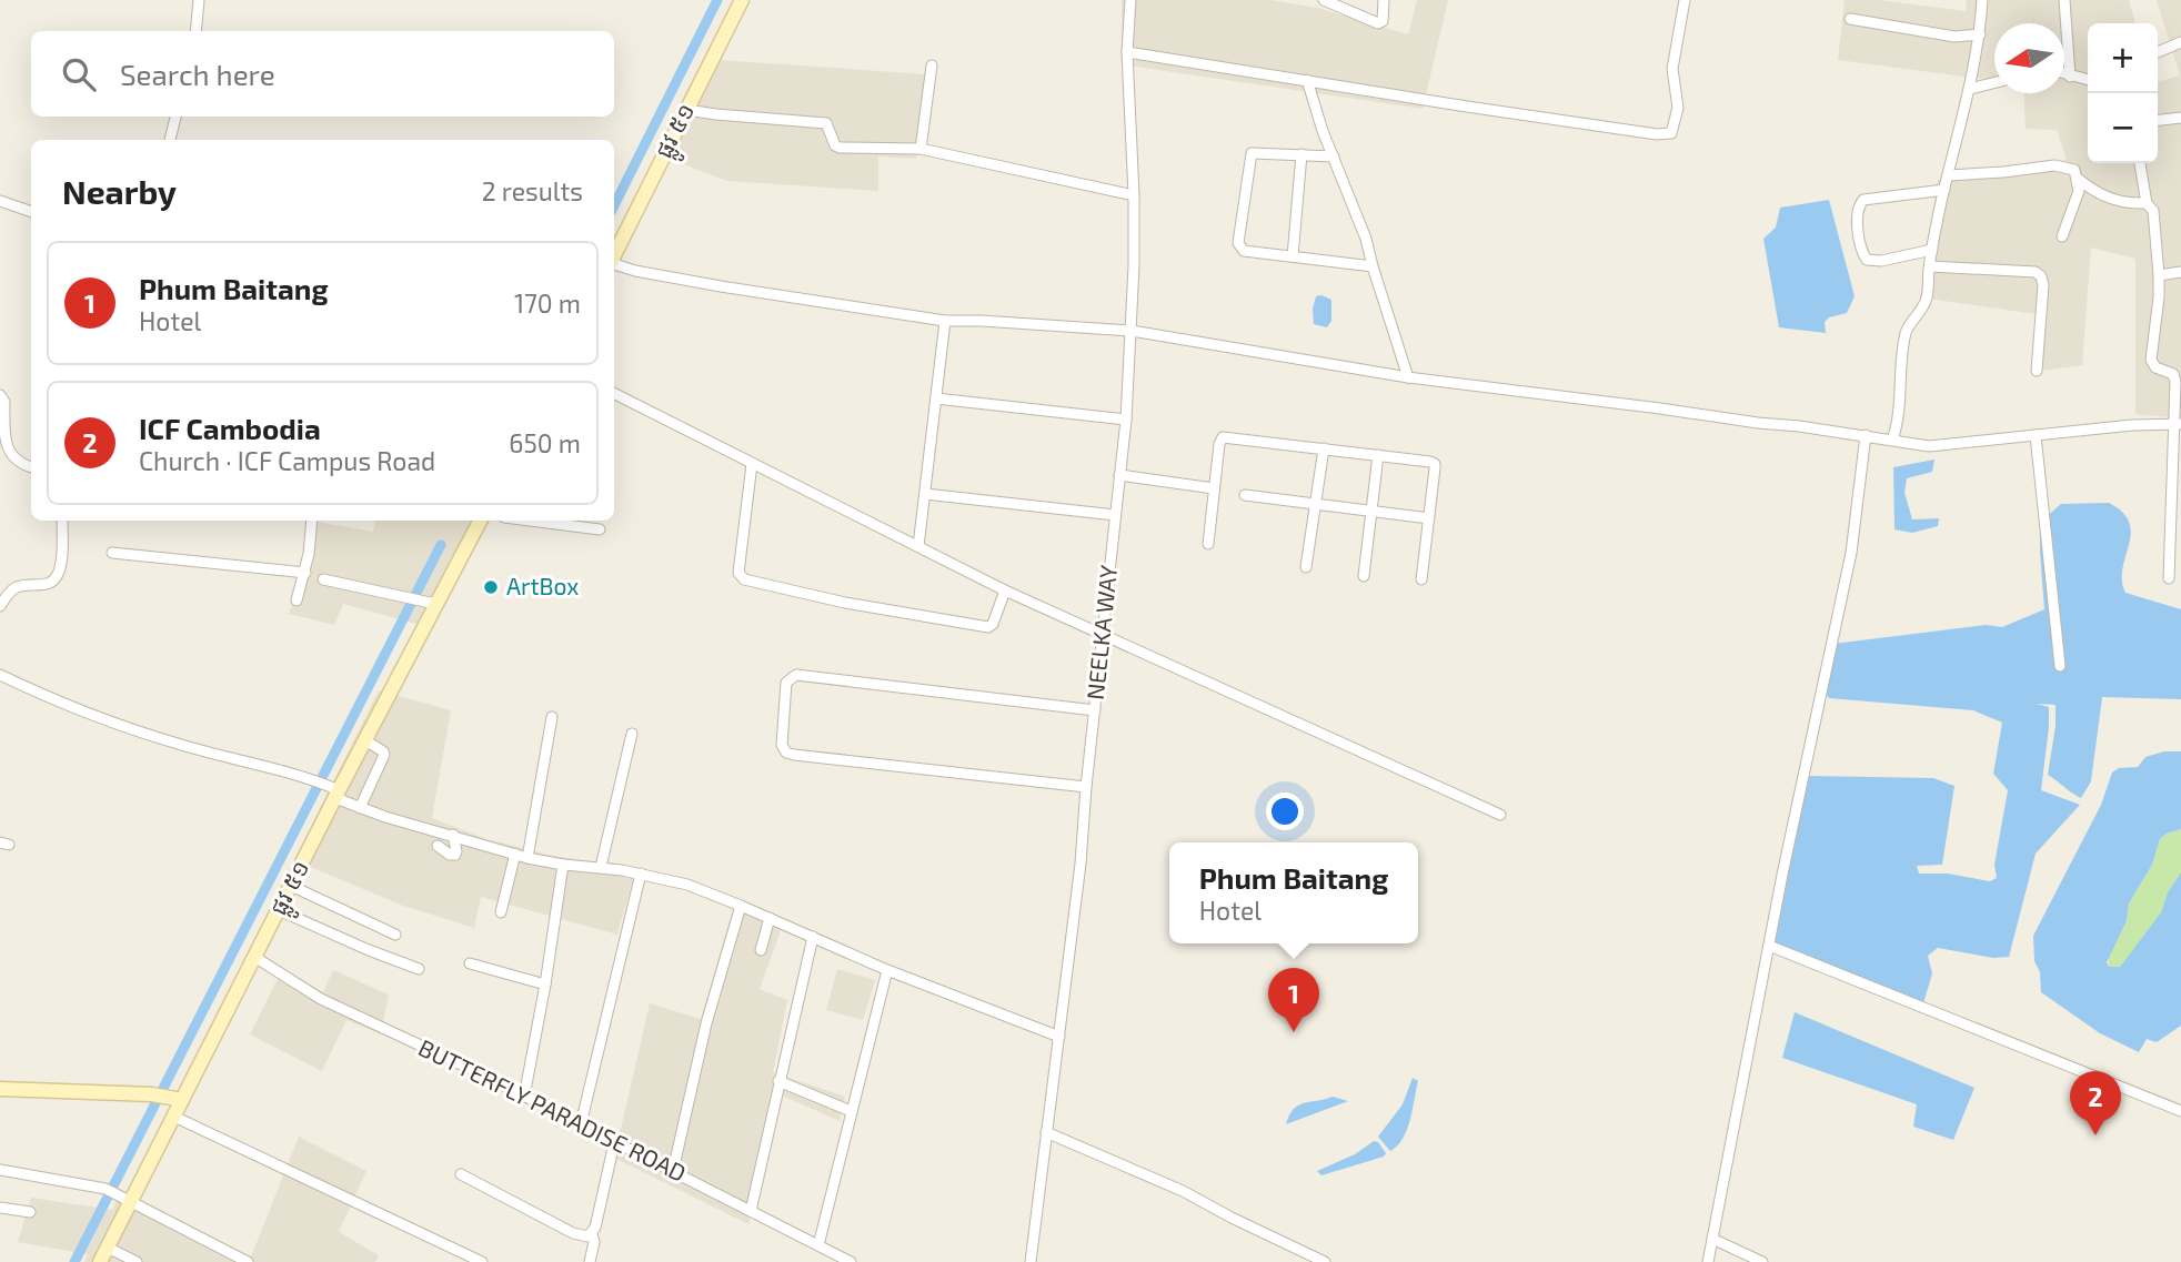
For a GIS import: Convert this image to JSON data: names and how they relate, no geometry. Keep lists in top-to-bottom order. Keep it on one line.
{"streets":{"main road":["ផ្លូវ ៥១"],"street":["NEELKA WAY","BUTTERFLY PARADISE ROAD"]},"crossings":[["ផ្លូវ ៥១","BUTTERFLY PARADISE ROAD"]],"places":["ArtBox"],"north":"left","page":{"map_buttons":["+","−"],"search":"Search here","heading":["Nearby","2 results"],"list":[{"mark":"1","name":"Phum Baitang","note":"Hotel","value":"170 m"},{"mark":"2","name":"ICF Cambodia","note":"Church · ICF Campus Road","value":"650 m"}],"popup":["Phum Baitang","Hotel"],"pins":["1","2"]}}
